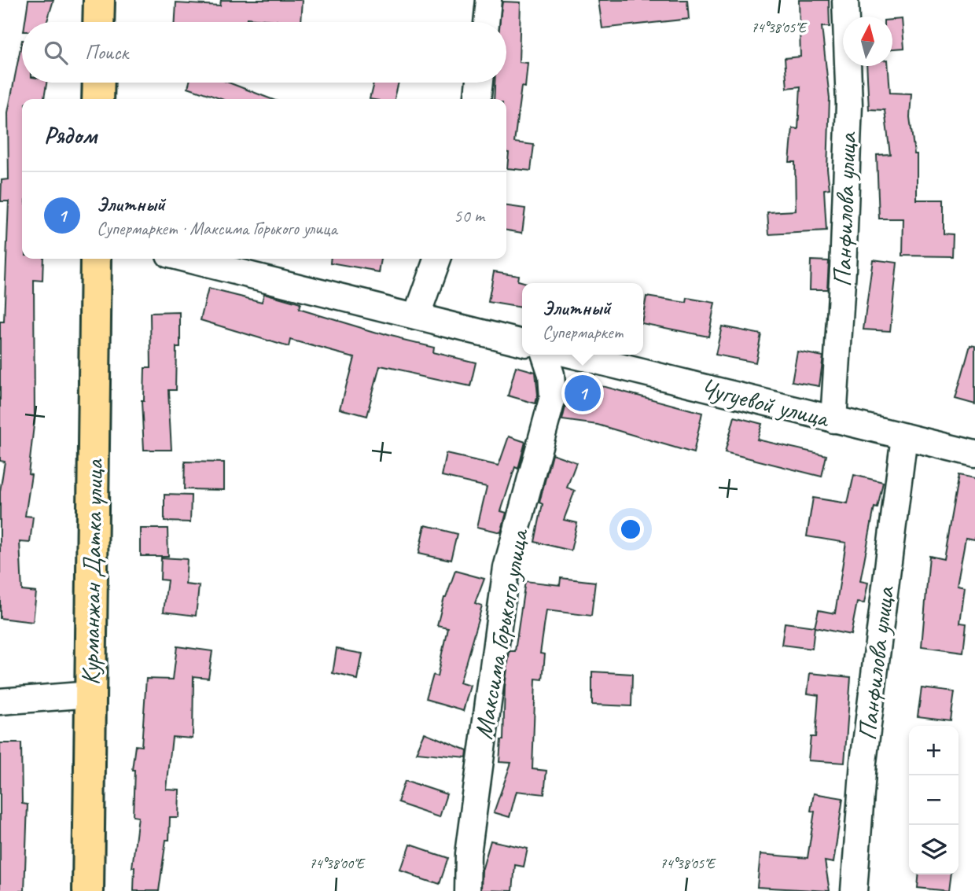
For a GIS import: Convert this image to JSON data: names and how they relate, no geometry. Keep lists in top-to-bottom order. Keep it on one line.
{"streets":{"main road":["Курманжан Датка улица"],"street":["Панфилова улица","Чугуевой улица","Максима Горького улица"]},"crossings":[["Панфилова улица","Чугуевой улица"]],"north":"top","page":{"search":"Поиск","heading":"Рядом","list":[{"mark":"1","name":"Элитный","note":"Супермаркет · Максима Горького улица","value":"50 m"}],"popup":["Элитный","Супермаркет"],"pins":"1","map_buttons":["+","−"]},"coordinates":["74°38'05\"E","74°38'00\"E"]}
